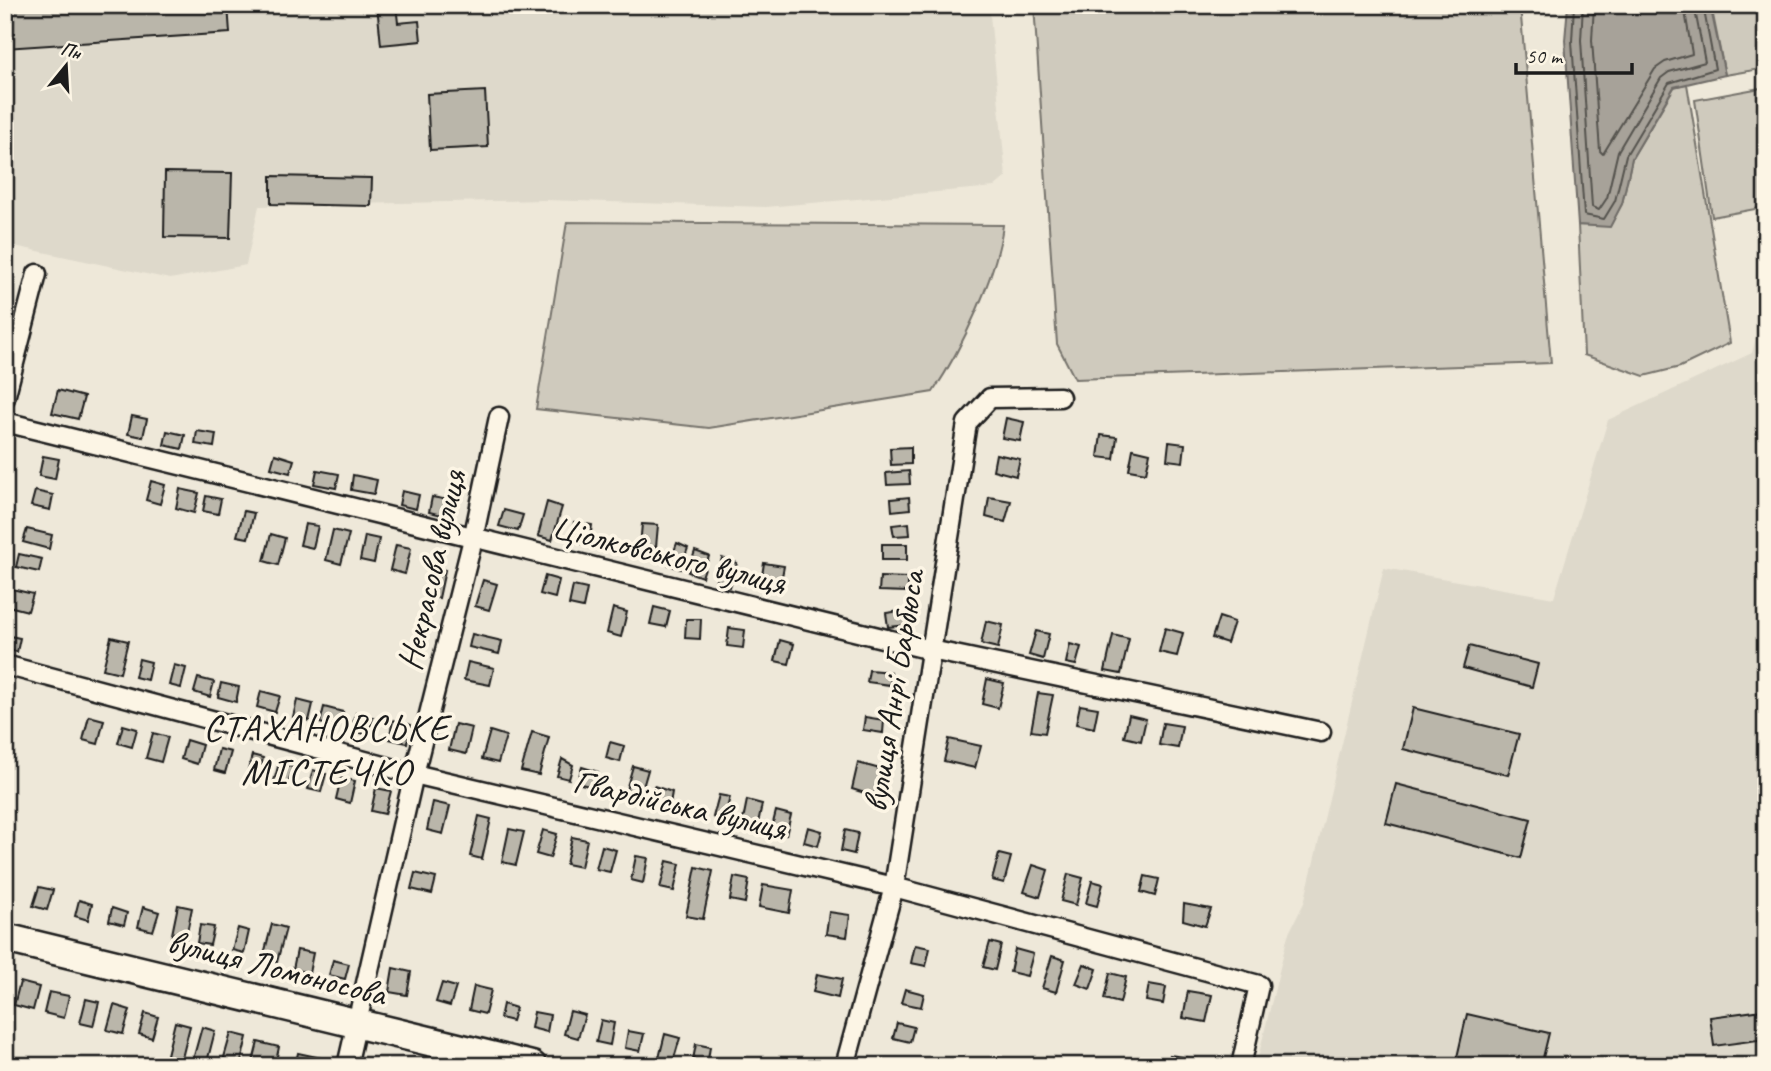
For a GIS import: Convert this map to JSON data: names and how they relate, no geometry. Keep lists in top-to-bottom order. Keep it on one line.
{"streets":{"main road":["вулиця Ломоносова"],"street":["Ціолковського вулиця","Некрасова вулиця","вулиця Анрі Барбюса","Гвардійська вулиця"]},"crossings":[["Ціолковського вулиця","Некрасова вулиця"],["Ціолковського вулиця","вулиця Анрі Барбюса"],["Некрасова вулиця","Гвардійська вулиця"],["Некрасова вулиця","вулиця Ломоносова"],["вулиця Анрі Барбюса","Гвардійська вулиця"]],"districts":["СТАХАНОВСЬКЕ МІСТЕЧКО"],"scale_bar":"50 m","north":"top"}
